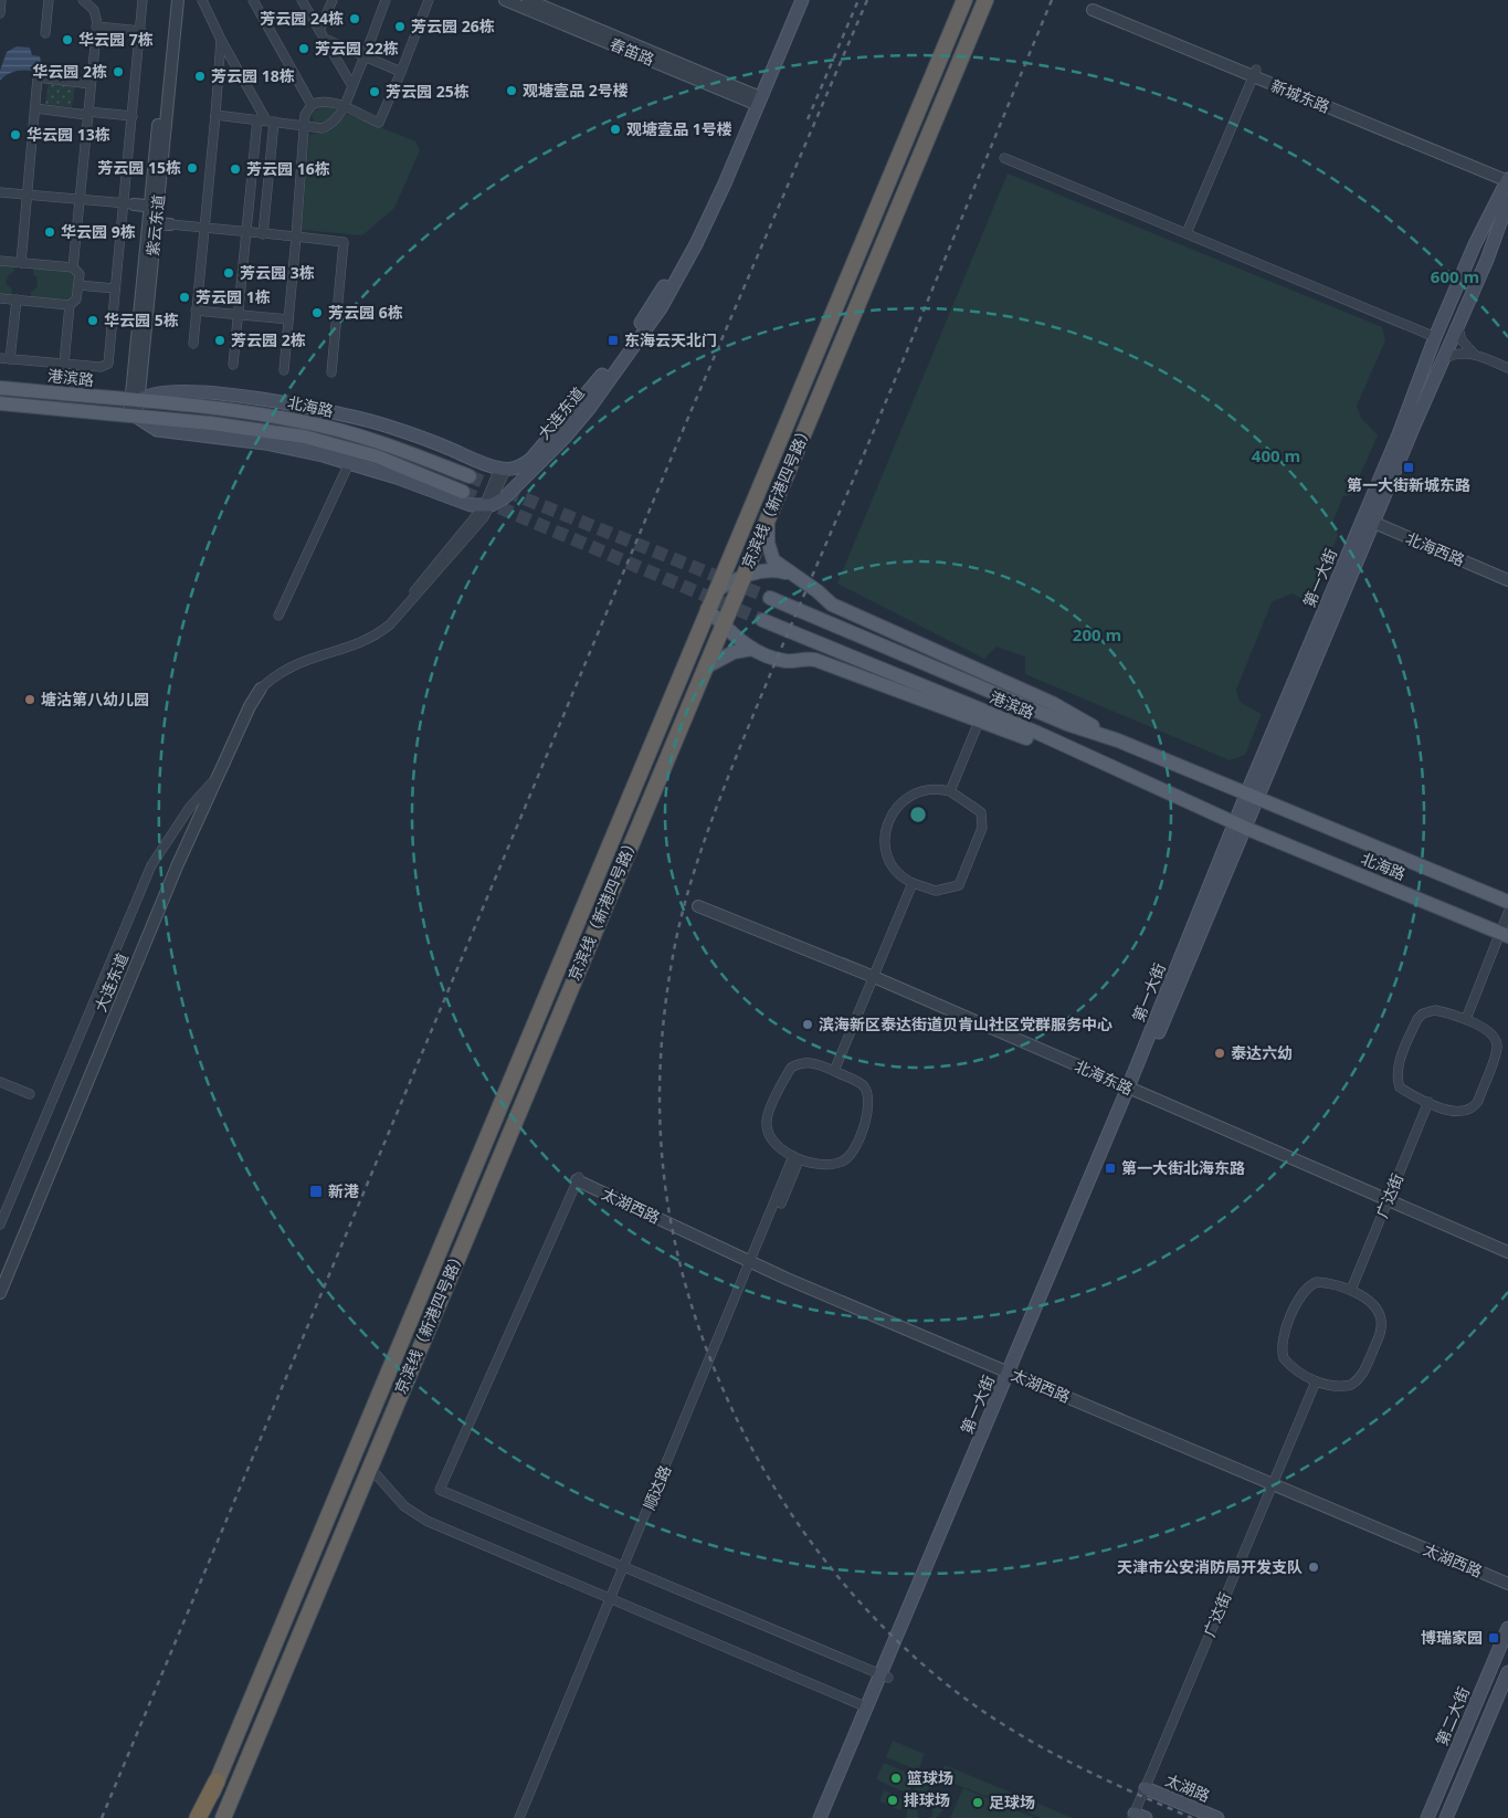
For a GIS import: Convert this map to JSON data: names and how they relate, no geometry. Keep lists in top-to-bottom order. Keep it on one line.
{"streets":{"highway":["京滨线（新港四号路）"],"main road":["港滨路","北海路","大连东道","第一大街","第二大街","太湖路"],"street":["春笛路","新城东路","紫云东道","北海西路","北海东路","广达街","太湖西路","顺达路"]},"crossings":[["春笛路","大连东道"],["新城东路","第一大街"],["紫云东道","港滨路"],["紫云东道","北海路"],["港滨路","北海路"],["港滨路","第一大街"],["北海路","第一大街"],["北海西路","第一大街"],["第一大街","北海东路"],["第一大街","太湖西路"],["北海东路","广达街"],["广达街","太湖西路"],["广达街","太湖路"],["太湖西路","顺达路"]],"places":{"other":["芳云园 24栋","芳云园 26栋","华云园 7栋","芳云园 22栋","华云园 2栋","芳云园 18栋","观塘壹品 2号楼","芳云园 25栋","观塘壹品 1号楼","华云园 13栋","芳云园 15栋","芳云园 16栋","华云园 9栋","芳云园 3栋","芳云园 1栋","芳云园 6栋","华云园 5栋","芳云园 2栋","塘沽第八幼儿园","滨海新区泰达街道贝肯山社区党群服务中心","泰达六幼","天津市公安消防局开发支队","篮球场","排球场","足球场"],"transit":["东海云天北门","第一大街新城东路","第一大街北海东路","新港","博瑞家园"]},"rings":["600 m","400 m","200 m"]}
